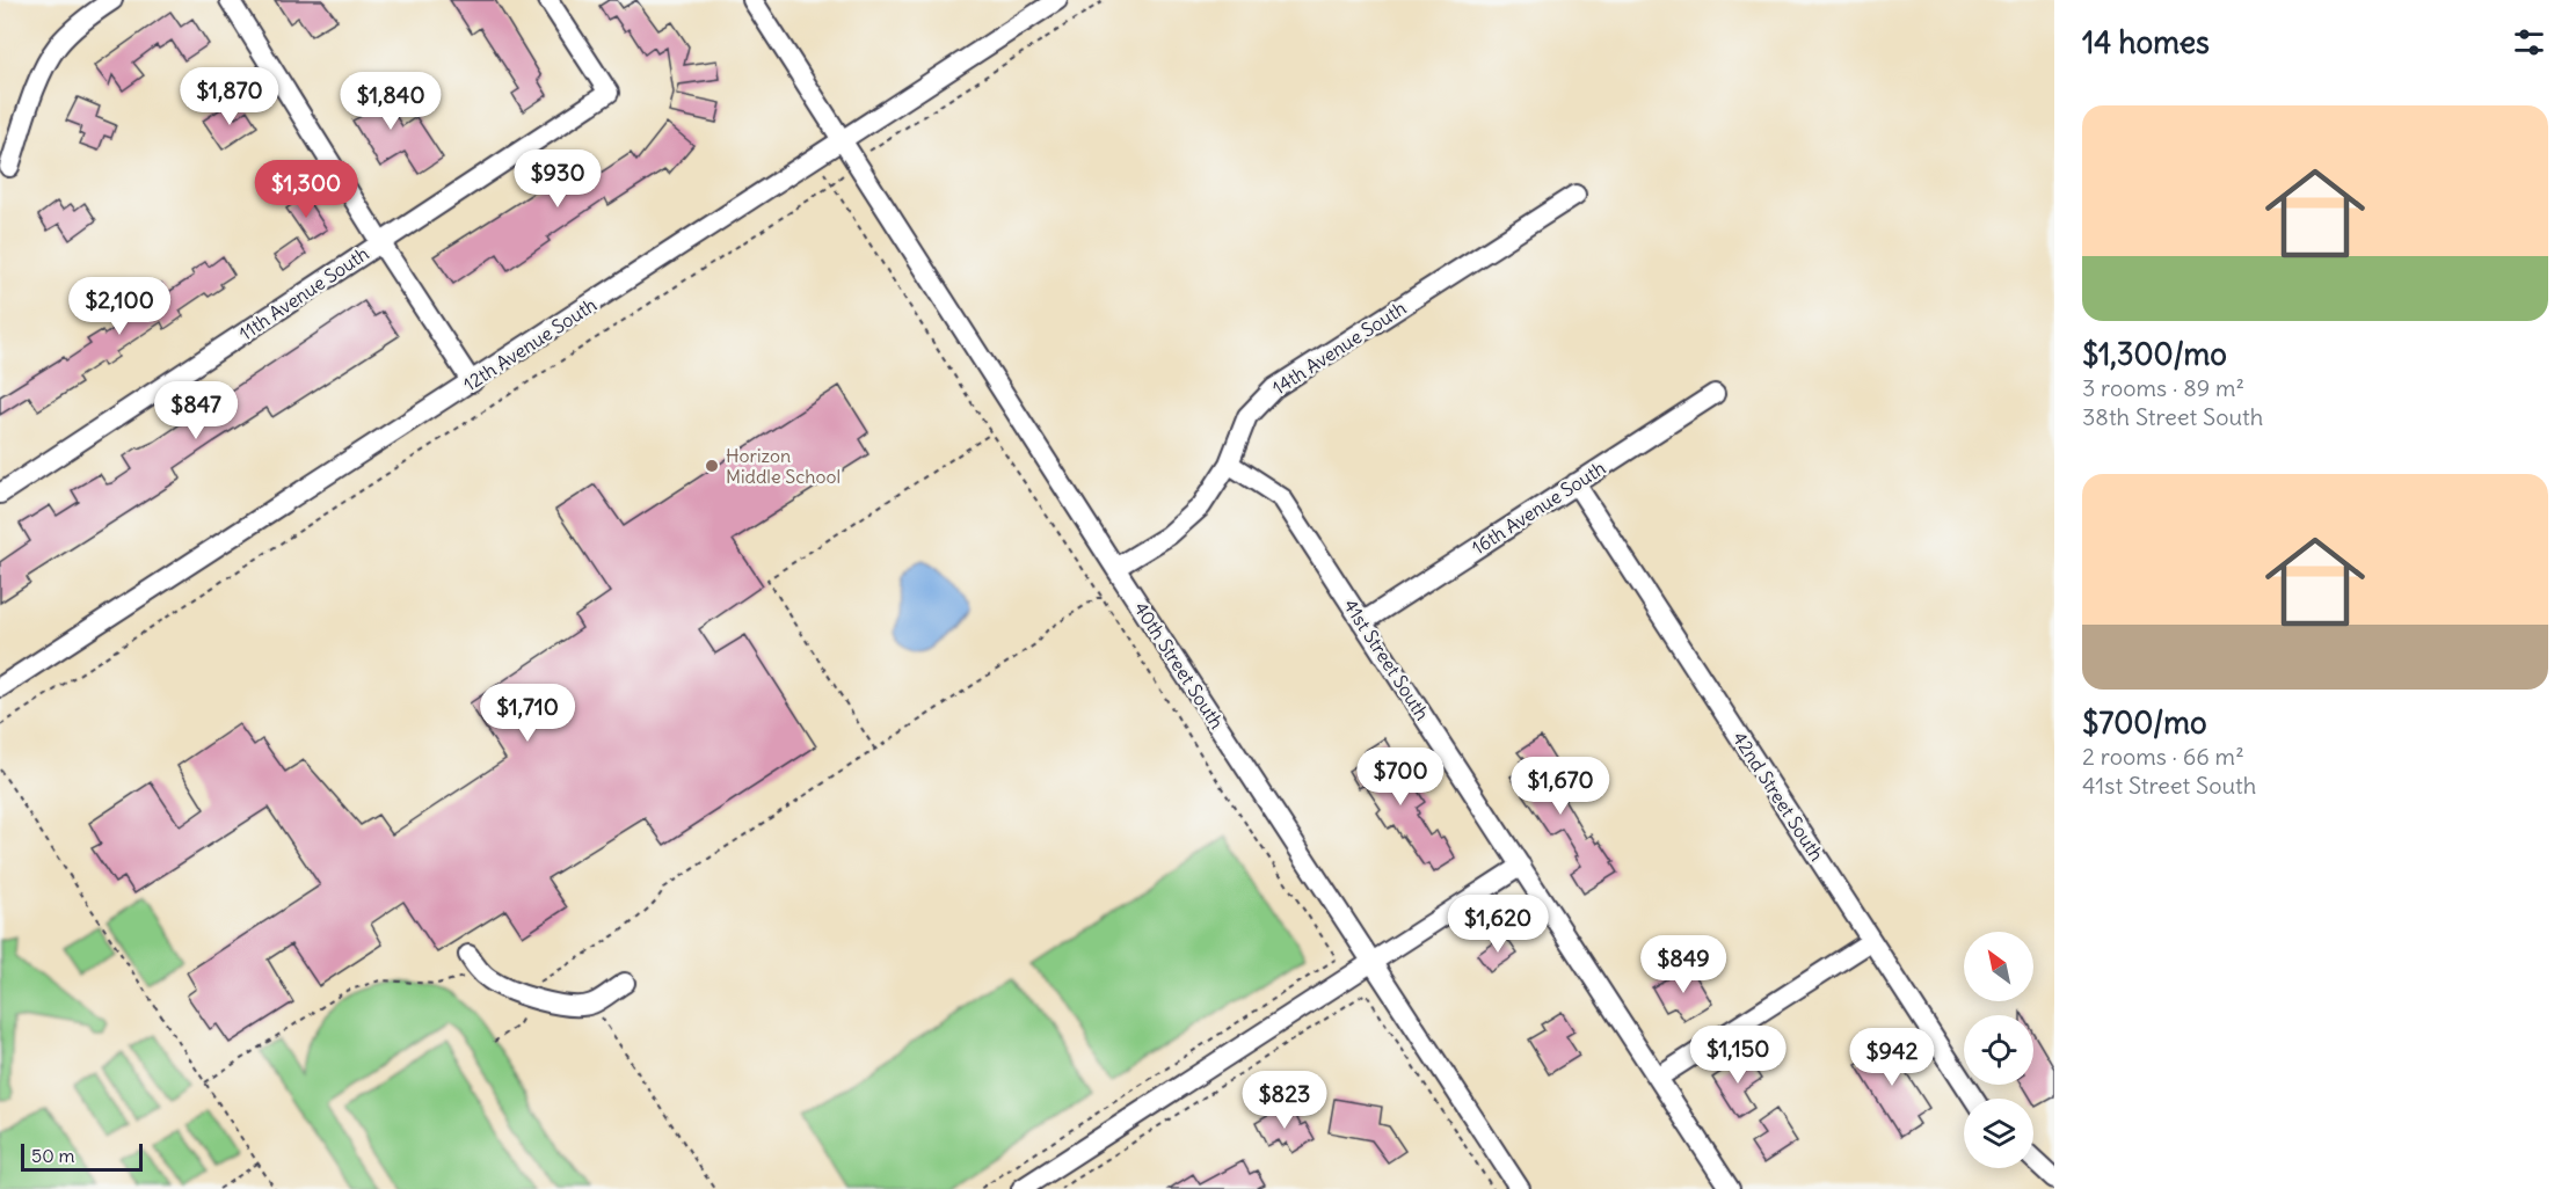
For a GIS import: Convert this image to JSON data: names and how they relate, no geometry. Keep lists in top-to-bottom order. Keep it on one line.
{"streets":{"street":["11th Avenue South","12th Avenue South","14th Avenue South","16th Avenue South","41st Street South","40th Street South","42nd Street South"]},"crossings":[["12th Avenue South","40th Street South"],["14th Avenue South","41st Street South"],["14th Avenue South","40th Street South"],["16th Avenue South","41st Street South"],["16th Avenue South","42nd Street South"]],"places":["Horizon Middle School"],"scale_bar":"50 m","north":"top left","page":{"heading":"14 homes","price":["$1,870","$1,840","$930","$1,300","$2,100","$847","$1,710","$700","$1,670","$1,620","$849","$1,150","$942","$823"],"list":[{"name":"$1,300/mo","note":"3 rooms · 89 m² · 38th Street South"},{"name":"$700/mo","note":"2 rooms · 66 m² · 41st Street South"}],"scale":"50 m"}}
